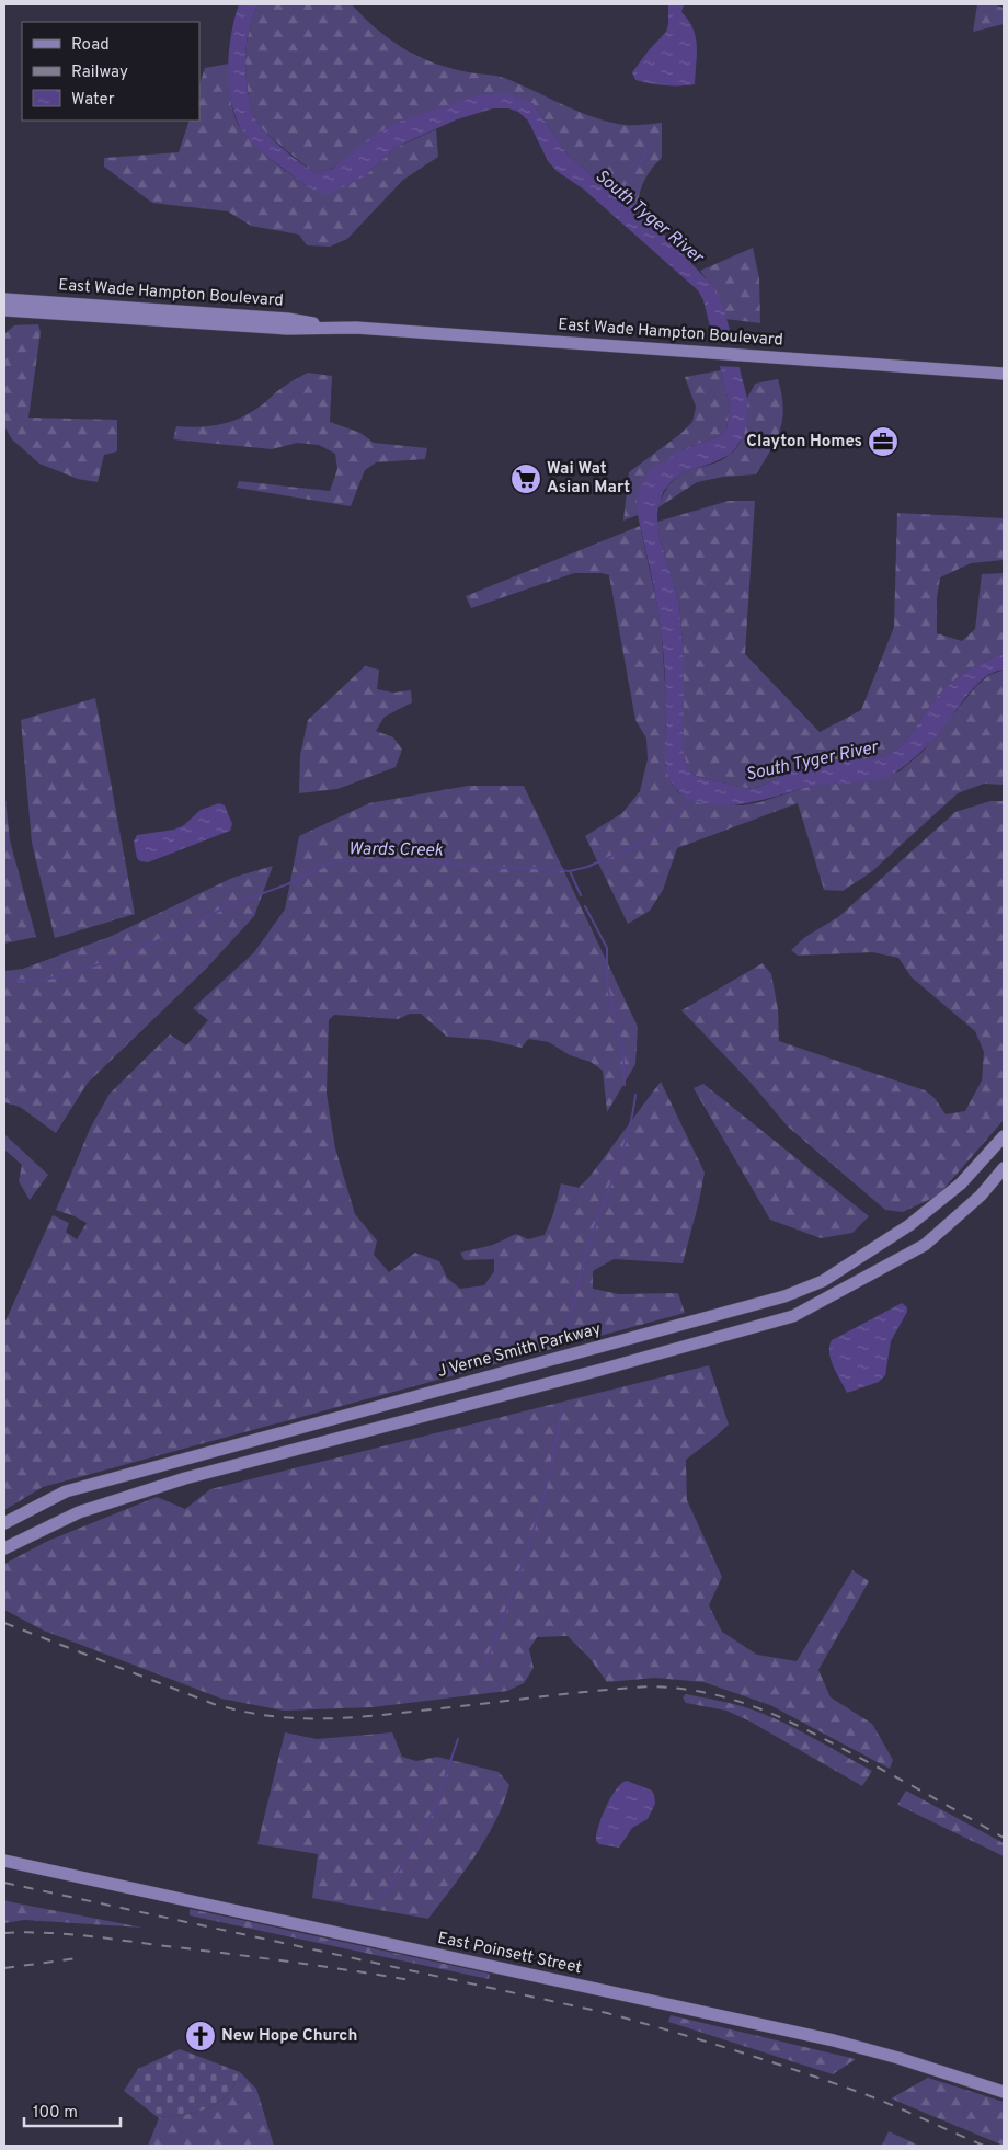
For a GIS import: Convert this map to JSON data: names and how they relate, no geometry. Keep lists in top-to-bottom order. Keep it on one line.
{"streets":{"main road":["East Wade Hampton Boulevard","J Verne Smith Parkway","East Poinsett Street"]},"water":["South Tyger River","Wards Creek"],"places":{"office":["Clayton Homes"],"supermarket":["Wai Wat Asian Mart"],"church":["New Hope Church"]},"legend":["Road","Railway","Water"],"scale_bar":"100 m"}
